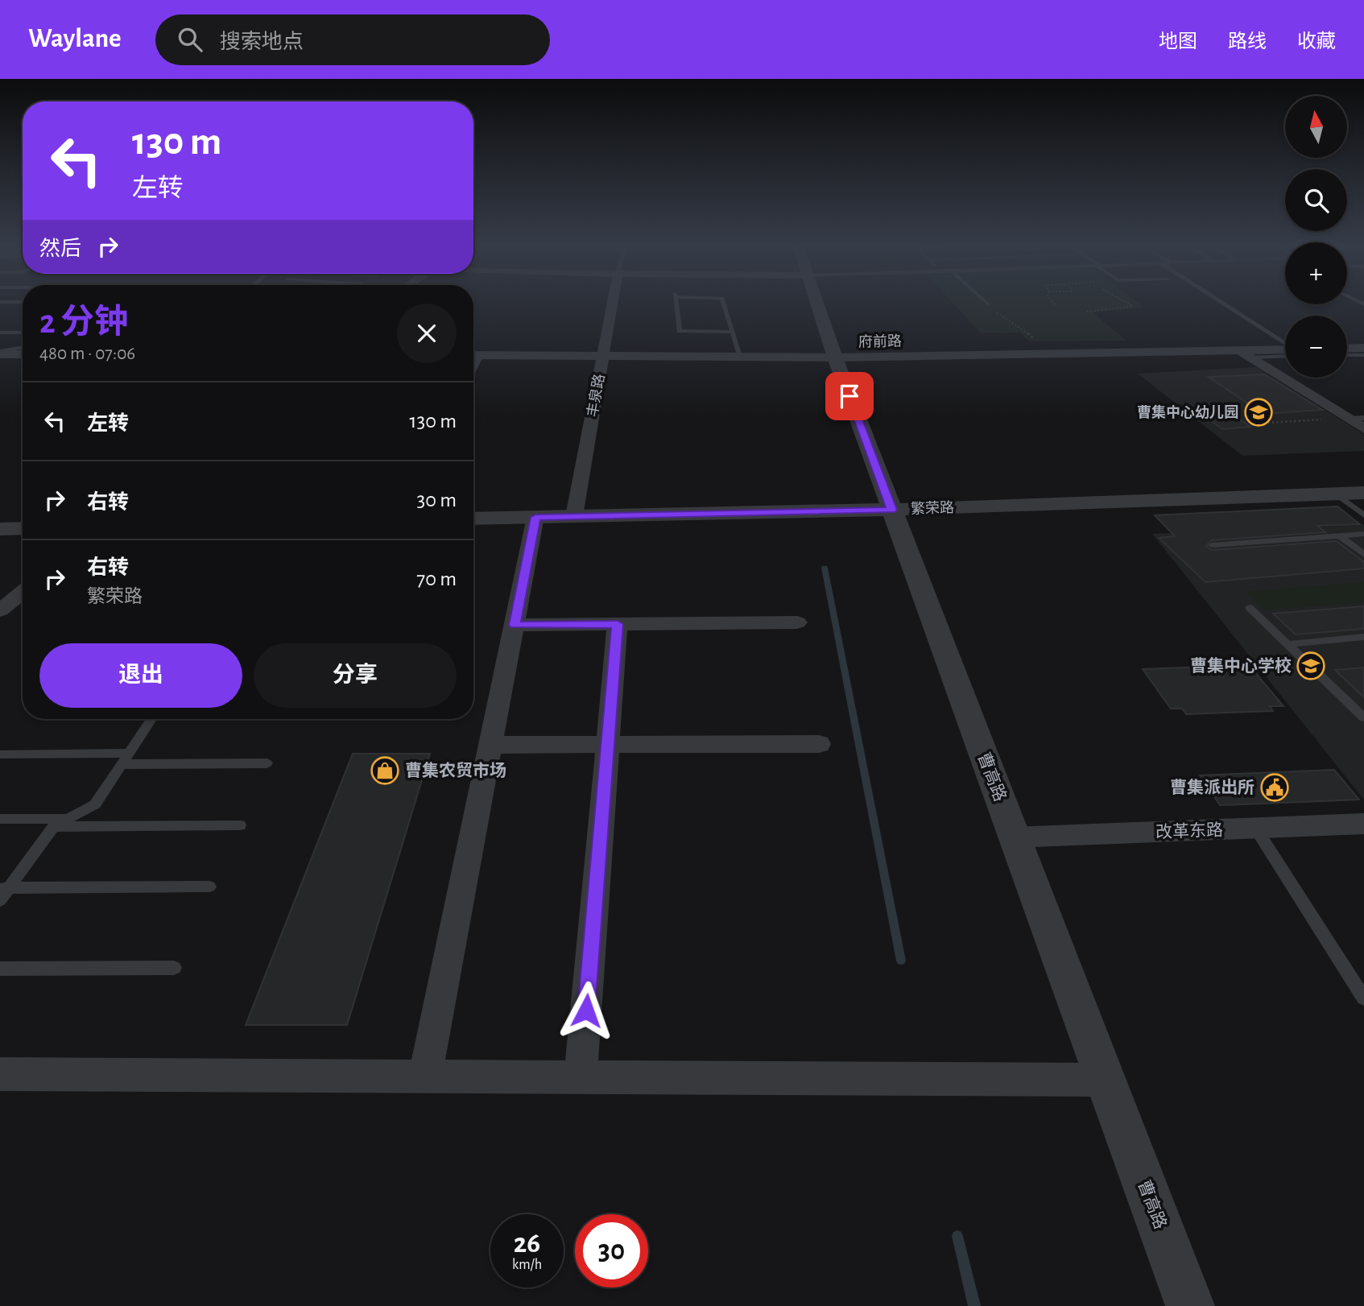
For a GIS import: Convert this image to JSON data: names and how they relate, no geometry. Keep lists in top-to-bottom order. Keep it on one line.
{"streets":{"street":["府前路","丰泉路","繁荣路","曹高路","改革东路"]},"crossings":[["府前路","丰泉路"],["府前路","曹高路"],["丰泉路","繁荣路"],["繁荣路","曹高路"],["曹高路","改革东路"]],"places":{"school or university":["曹集中心幼儿园","曹集中心学校"],"shop":["曹集农贸市场"],"public building":["曹集派出所"]},"north":"top","page":{"header":"Waylane","search":"搜索地点","nav":["地图","路线","收藏"],"map_buttons":["+","−"],"turn":["130 m","左转"],"then":"然后","heading":["2 分钟","480 m · 07:06"],"list":[{"name":"左转","value":"130 m"},{"name":"右转","value":"30 m"},{"name":"右转","note":"繁荣路","value":"70 m"}],"buttons":["退出","分享"],"speed":"26 km/h","limit":"30"}}
